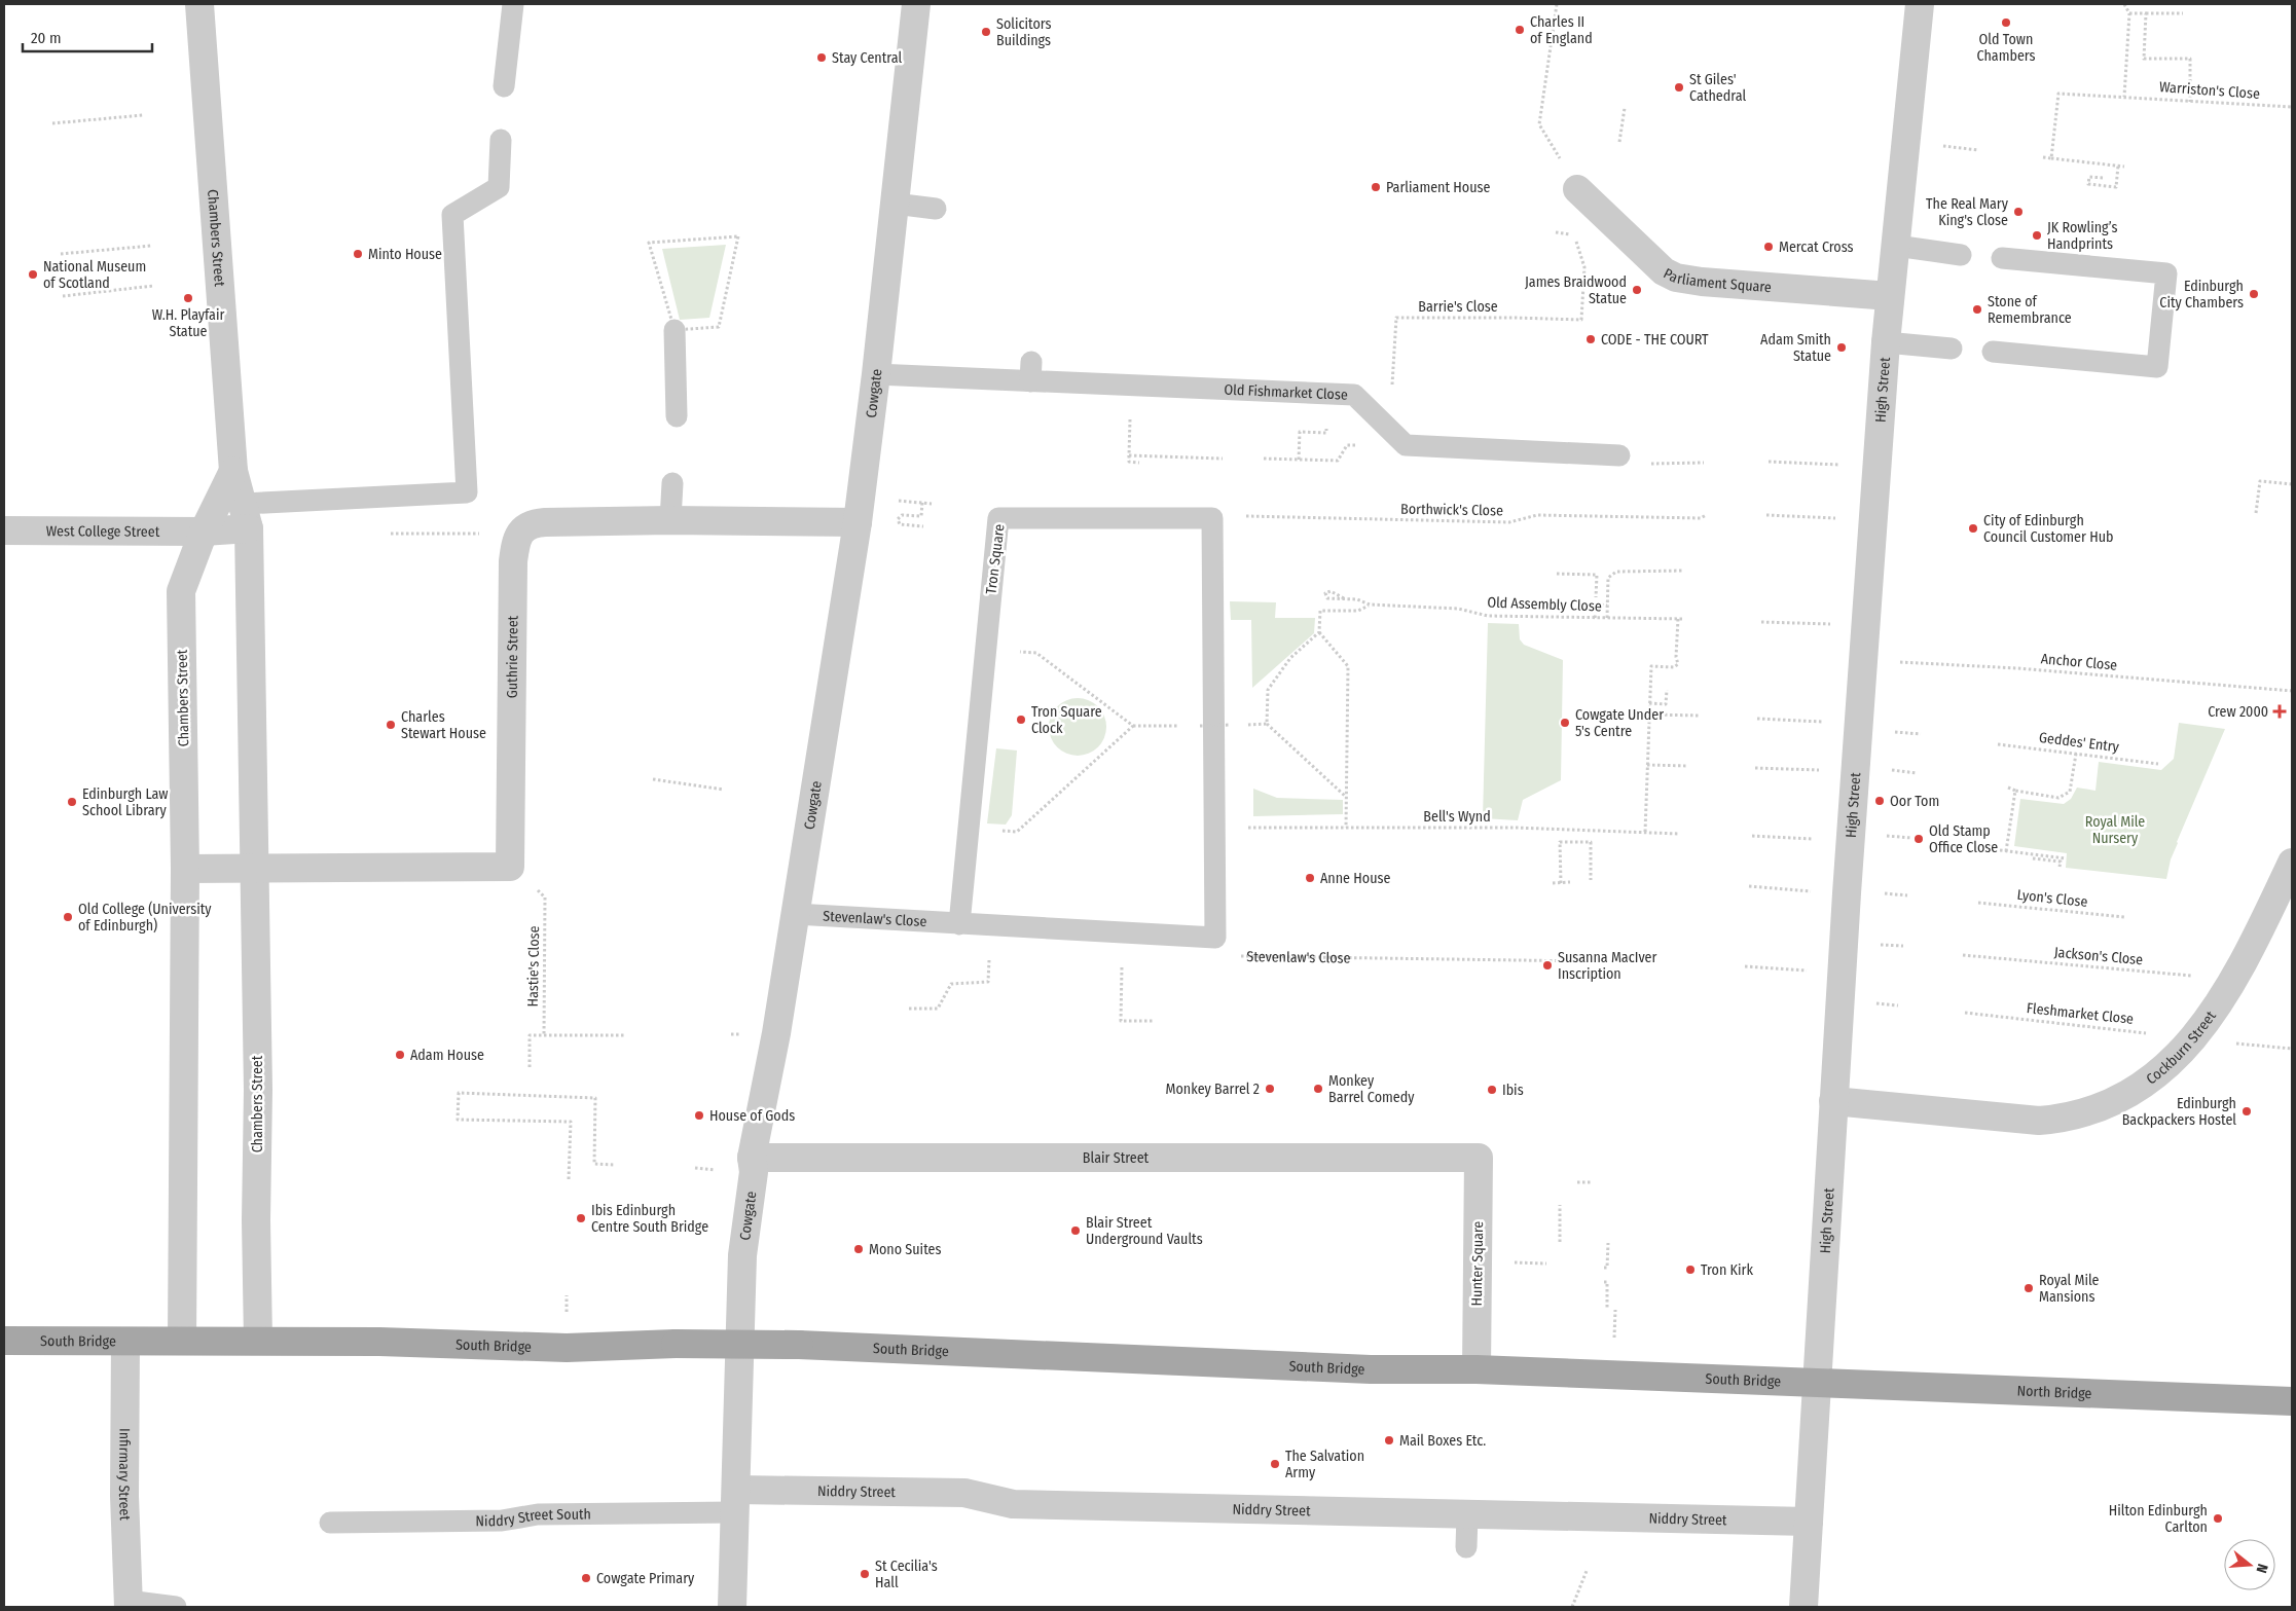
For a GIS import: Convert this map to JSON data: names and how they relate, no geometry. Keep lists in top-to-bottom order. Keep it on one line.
{"streets":{"main road":["South Bridge","North Bridge"],"street":["Chambers Street","Parliament Square","High Street","Cowgate","West College Street","Guthrie Street","Cockburn Street","Blair Street","Hunter Square","Infirmary Street","Niddry Street"],"lane":["Old Fishmarket Close","Tron Square","Stevenlaw's Close","Niddry Street South"],"path":["Warriston's Close","Barrie's Close","Borthwick's Close","Old Assembly Close","Anchor Close","Geddes' Entry","Bell's Wynd","Lyon's Close","Jackson's Close","Hastie's Close","Fleshmarket Close"]},"crossings":[["Chambers Street","West College Street"],["Chambers Street","Guthrie Street"],["Chambers Street","South Bridge"],["Parliament Square","High Street"],["High Street","Anchor Close"],["High Street","Cockburn Street"],["High Street","South Bridge"],["High Street","North Bridge"],["High Street","Niddry Street"],["Old Fishmarket Close","Cowgate"],["Cowgate","Guthrie Street"],["Cowgate","Stevenlaw's Close"],["Cowgate","Blair Street"],["Cowgate","Niddry Street"],["Cowgate","Niddry Street South"],["Tron Square","Stevenlaw's Close"],["Jackson's Close","Cockburn Street"],["Fleshmarket Close","Cockburn Street"],["Blair Street","Hunter Square"],["Hunter Square","South Bridge"],["South Bridge","North Bridge"],["South Bridge","Infirmary Street"],["Niddry Street","Niddry Street South"]],"parks":["Royal Mile Nursery"],"places":{"other":["Old Town Chambers","Charles II of England","Solicitors Buildings","Stay Central","St Giles' Cathedral","Parliament House","The Real Mary King's Close","JK Rowling’s Handprints","Mercat Cross","Minto House","National Museum of Scotland","James Braidwood Statue","Edinburgh City Chambers","W.H. Playfair Statue","Stone of Remembrance","CODE - THE COURT","Adam Smith Statue","City of Edinburgh Council Customer Hub","Tron Square Clock","Cowgate Under 5's Centre","Charles Stewart House","Oor Tom","Edinburgh Law School Library","Old Stamp Office Close","Anne House","Old College (University of Edinburgh)","Susanna MacIver Inscription","Adam House","Monkey Barrel 2","Monkey Barrel Comedy","Ibis","Edinburgh Backpackers Hostel","House of Gods","Ibis Edinburgh Centre South Bridge","Blair Street Underground Vaults","Mono Suites","Tron Kirk","Royal Mile Mansions","Mail Boxes Etc.","The Salvation Army","Hilton Edinburgh Carlton","St Cecilia's Hall","Cowgate Primary"],"health":["Crew 2000"]},"scale_bar":"20 m","north":"right"}
